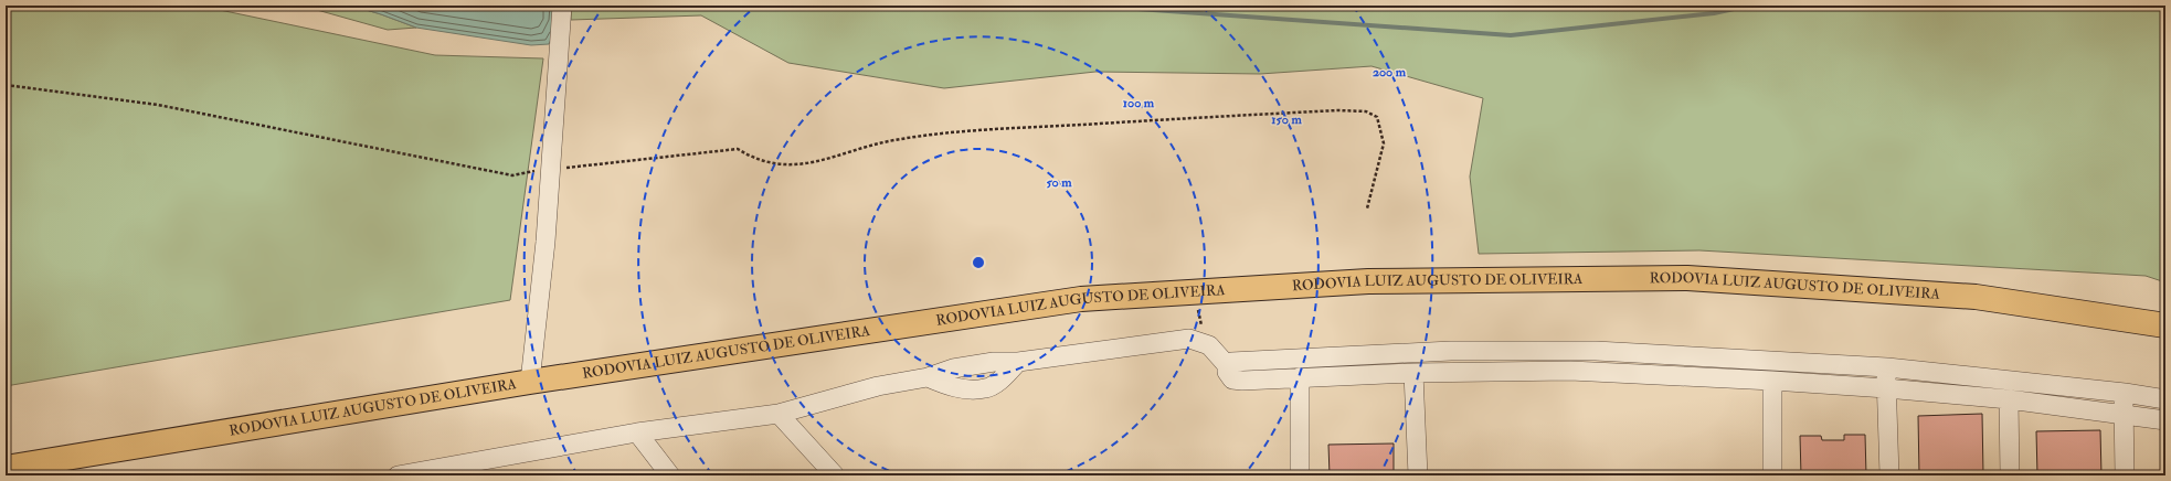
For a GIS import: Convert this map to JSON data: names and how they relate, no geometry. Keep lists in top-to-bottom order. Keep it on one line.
{"streets":{"highway":["RODOVIA LUIZ AUGUSTO DE OLIVEIRA"]},"rings":["200 m","100 m","150 m","50 m"]}
